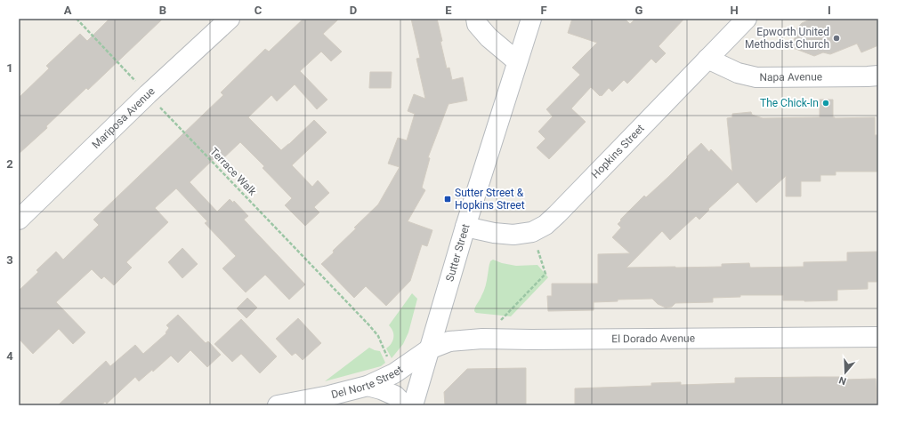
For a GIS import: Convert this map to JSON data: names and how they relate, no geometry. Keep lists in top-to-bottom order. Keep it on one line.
{"streets":{"street":["Napa Avenue","Mariposa Avenue","Hopkins Street","Sutter Street","El Dorado Avenue","Del Norte Street"],"path":["Terrace Walk"]},"crossings":[["Napa Avenue","Hopkins Street"],["Mariposa Avenue","Terrace Walk"],["Hopkins Street","Sutter Street"],["Sutter Street","El Dorado Avenue"],["Sutter Street","Del Norte Street"],["El Dorado Avenue","Del Norte Street"]],"places":{"other":["Epworth United Methodist Church","The Chick-In"],"transit":["Sutter Street & Hopkins Street"]},"north":"bottom","grid":{"columns":["A","B","C","D","E","F","G","H","I"],"rows":["1","2","3","4"]}}
